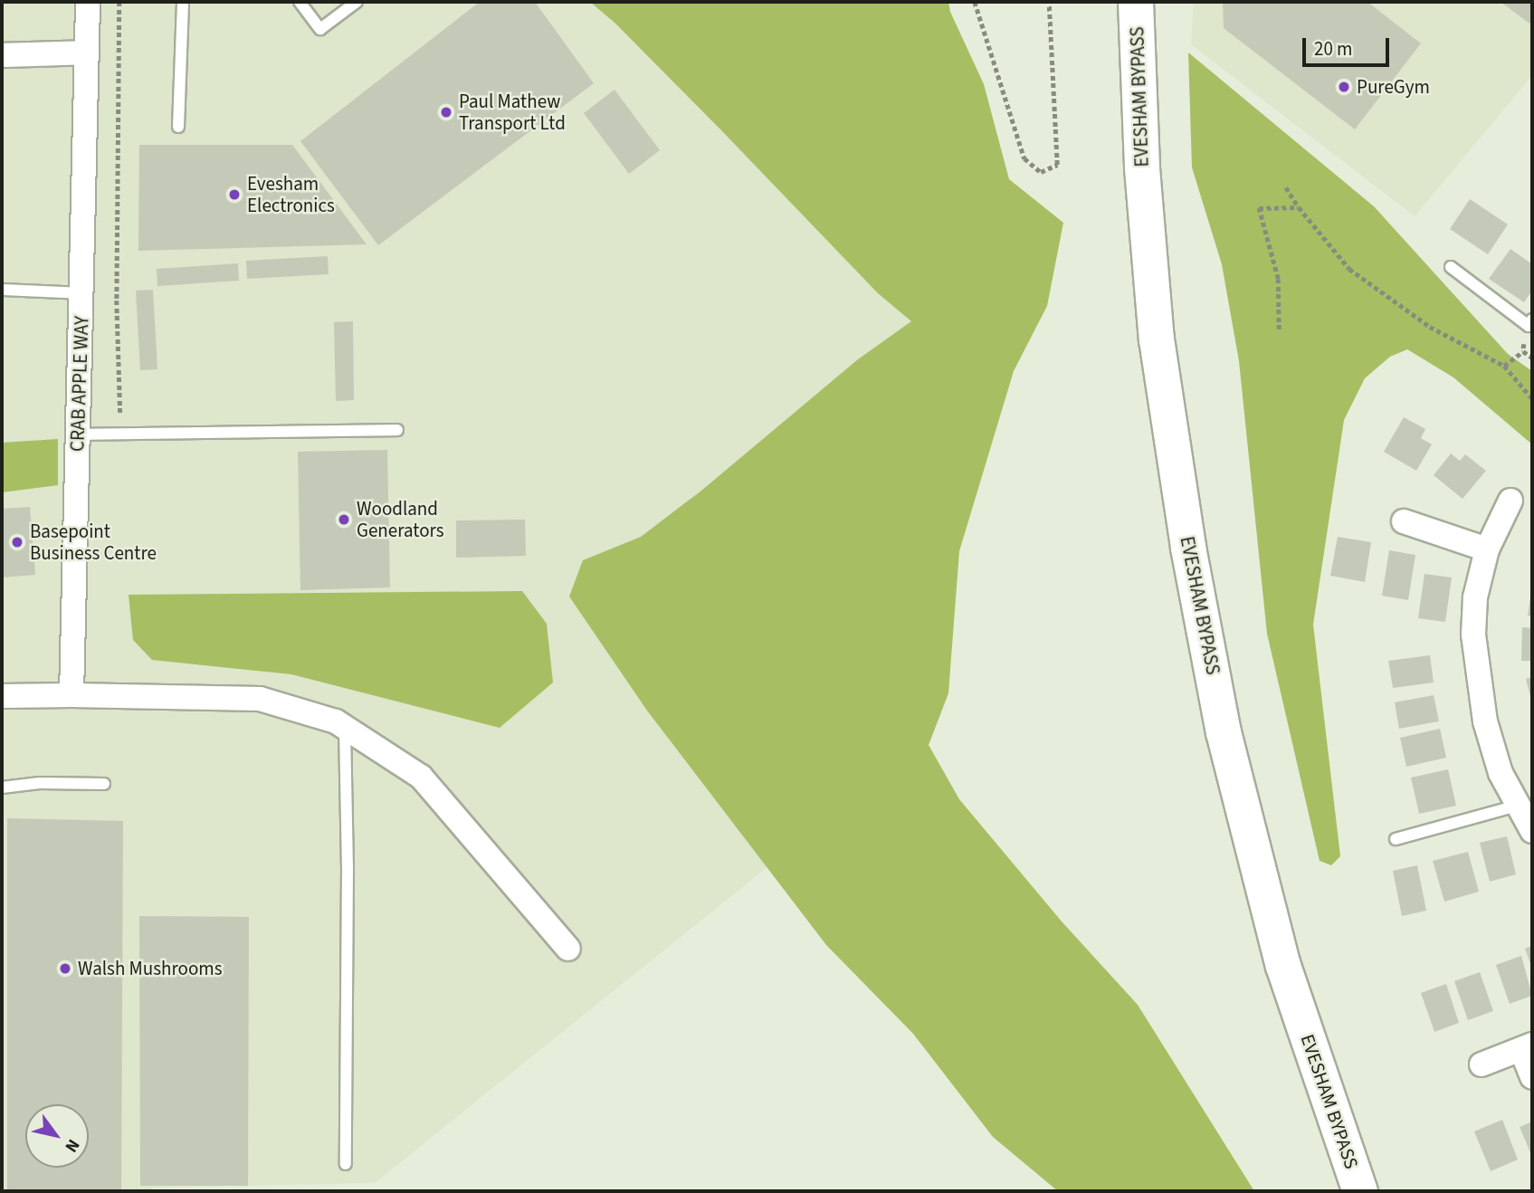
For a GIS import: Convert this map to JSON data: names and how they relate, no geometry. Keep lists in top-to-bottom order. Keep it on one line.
{"streets":{"highway":["EVESHAM BYPASS"],"street":["CRAB APPLE WAY"]},"places":["PureGym","Paul Mathew Transport Ltd","Evesham Electronics","Woodland Generators","Basepoint Business Centre","Walsh Mushrooms"],"scale_bar":"20 m","north":"bottom right"}
